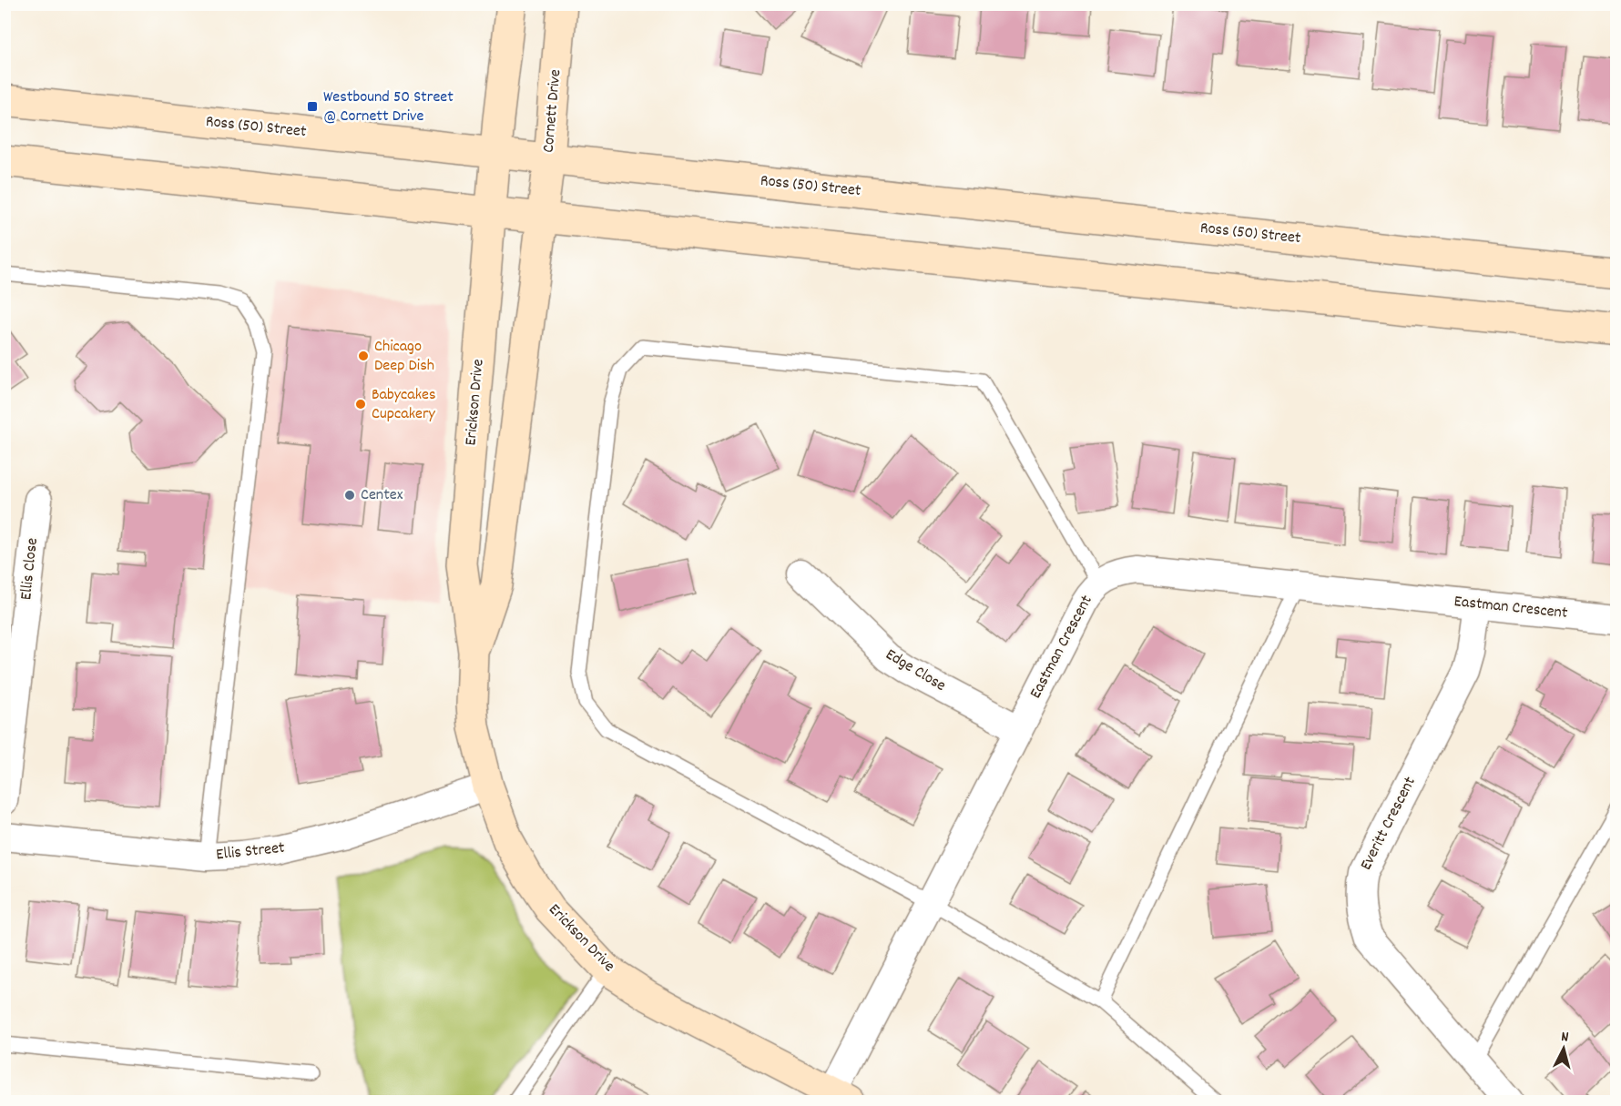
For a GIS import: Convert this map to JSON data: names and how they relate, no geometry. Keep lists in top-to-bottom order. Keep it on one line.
{"streets":{"main road":["Cornett Drive","Ross (50) Street","Erickson Drive"],"street":["Ellis Close","Eastman Crescent","Edge Close","Everitt Crescent","Ellis Street"]},"crossings":[["Cornett Drive","Ross (50) Street"],["Cornett Drive","Erickson Drive"],["Ross (50) Street","Erickson Drive"],["Erickson Drive","Eastman Crescent"],["Erickson Drive","Ellis Street"],["Eastman Crescent","Edge Close"],["Eastman Crescent","Everitt Crescent"]],"places":{"transit":["Westbound 50 Street @ Cornett Drive"],"other":["Chicago Deep Dish","Babycakes Cupcakery","Centex"]},"north":"top"}
